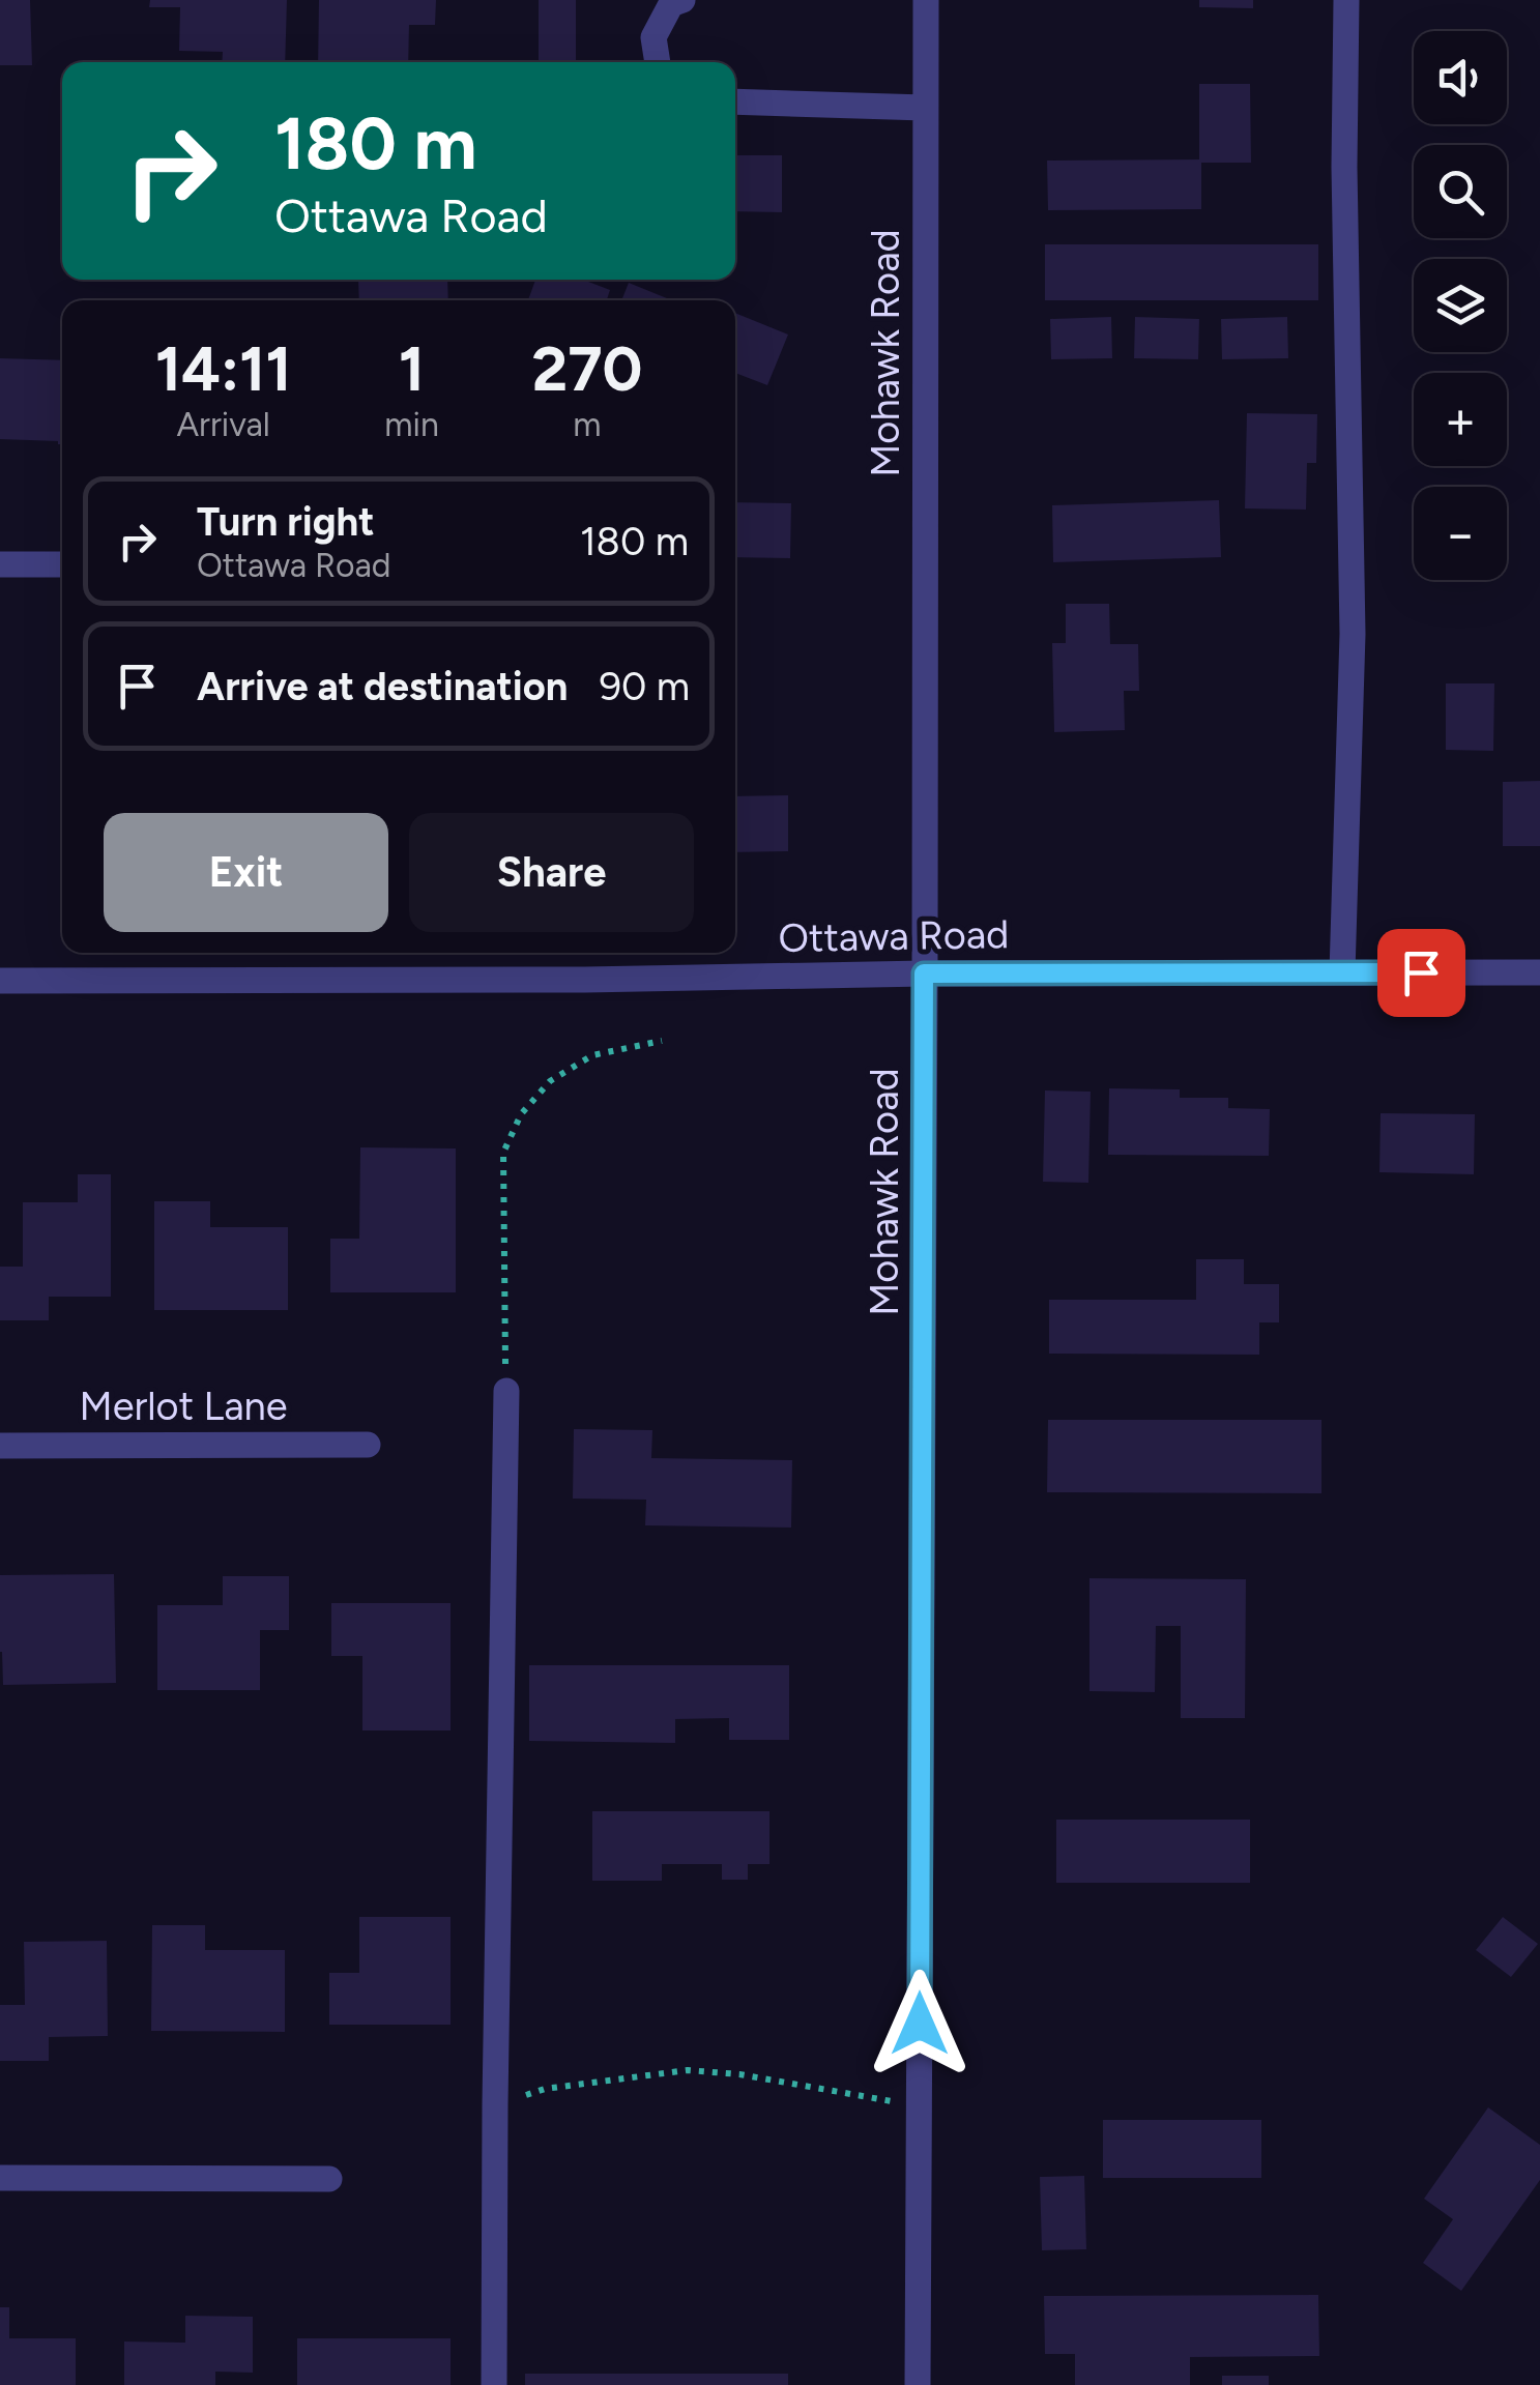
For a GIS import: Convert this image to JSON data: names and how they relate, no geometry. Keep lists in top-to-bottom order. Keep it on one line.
{"streets":{"street":["Mohawk Road","Ottawa Road","Merlot Lane"]},"crossings":[["Mohawk Road","Ottawa Road"]],"page":{"map_buttons":["+","−"],"turn":["180 m","Ottawa Road"],"eta":["14:11","Arrival","1","min","270","m"],"list":[{"name":"Turn right","note":"Ottawa Road","value":"180 m"},{"name":"Arrive at destination","value":"90 m"}],"buttons":["Exit","Share"]}}
